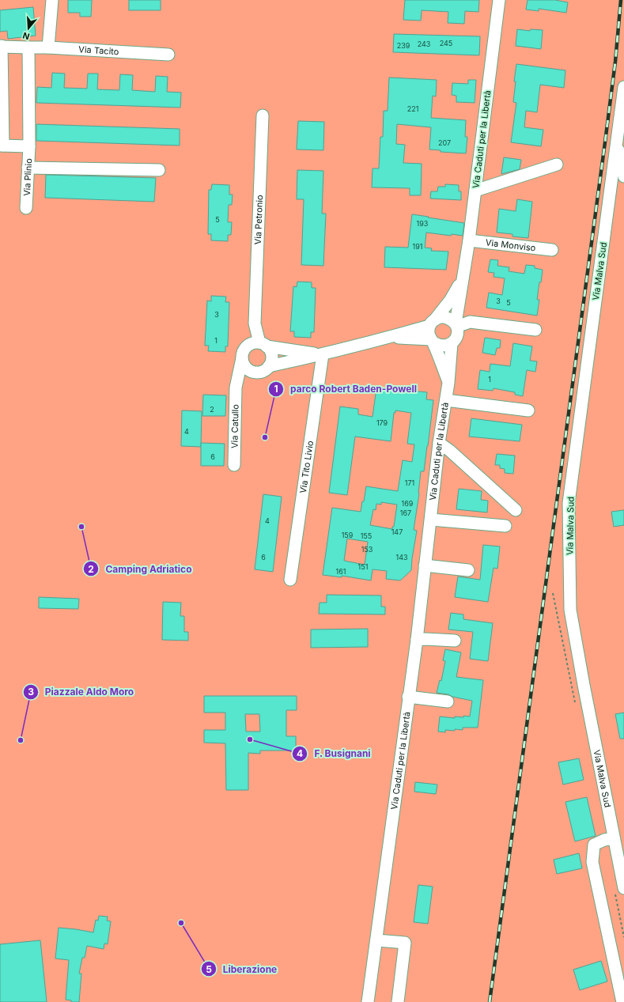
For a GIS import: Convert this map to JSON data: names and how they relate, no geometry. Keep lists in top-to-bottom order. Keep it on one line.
{"streets":{"street":["Via Tacito","Via Caduti per la Libertà","Via Plinio","Via Petronio","Via Monviso","Via Malva Sud","Via Catullo","Via Tito Livio"]},"crossings":[["Via Caduti per la Libertà","Via Monviso"],["Via Petronio","Via Catullo"]],"places":["parco Robert Baden-Powell","Camping Adriatico","F. Busignani","Piazzale Aldo Moro","Liberazione"],"house_numbers":["245","243","239","221","207","5","193","191","3","5","3","1","1","2","179","4","6","171","169","167","4","147","159","155","153","6","143","151","161"],"north":"bottom"}
